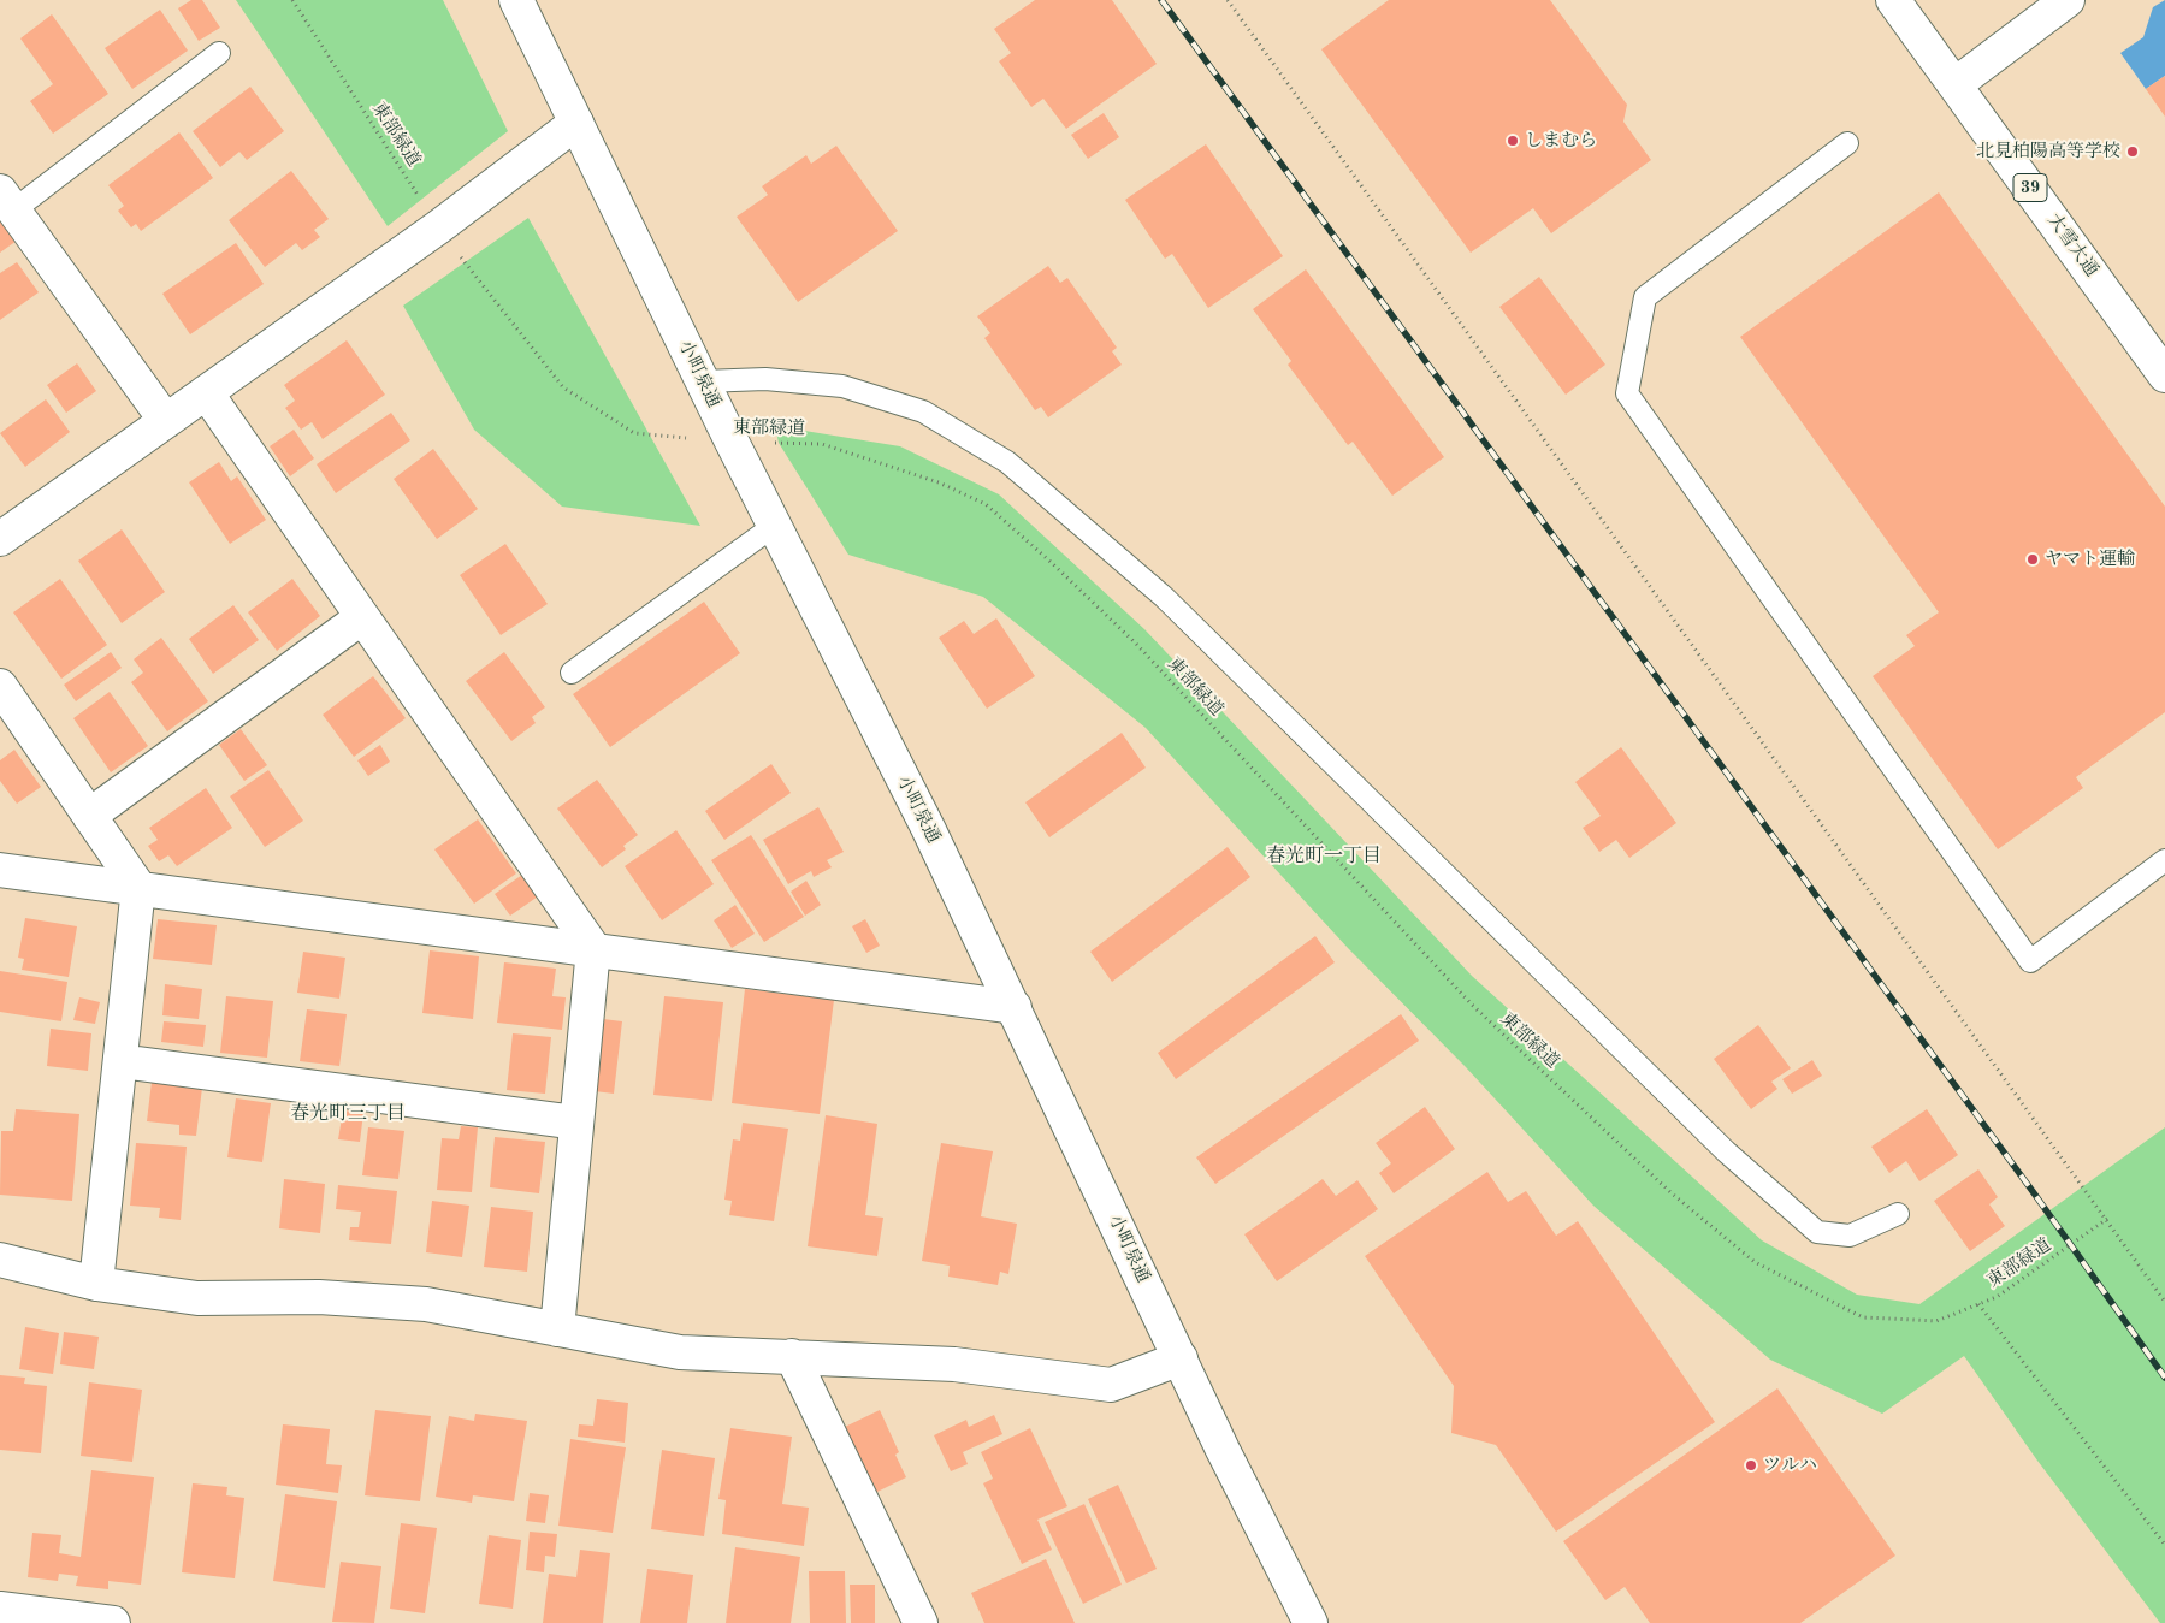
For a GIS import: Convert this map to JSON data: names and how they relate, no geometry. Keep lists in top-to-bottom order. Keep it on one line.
{"streets":{"main road":["39","大雪大通","小町泉通"],"path":["東部緑道"]},"crossings":[["東部緑道","小町泉通"]],"districts":["春光町一丁目","春光町三丁目"],"places":["しまむら","北見柏陽高等学校","ヤマト運輸","ツルハ"]}
